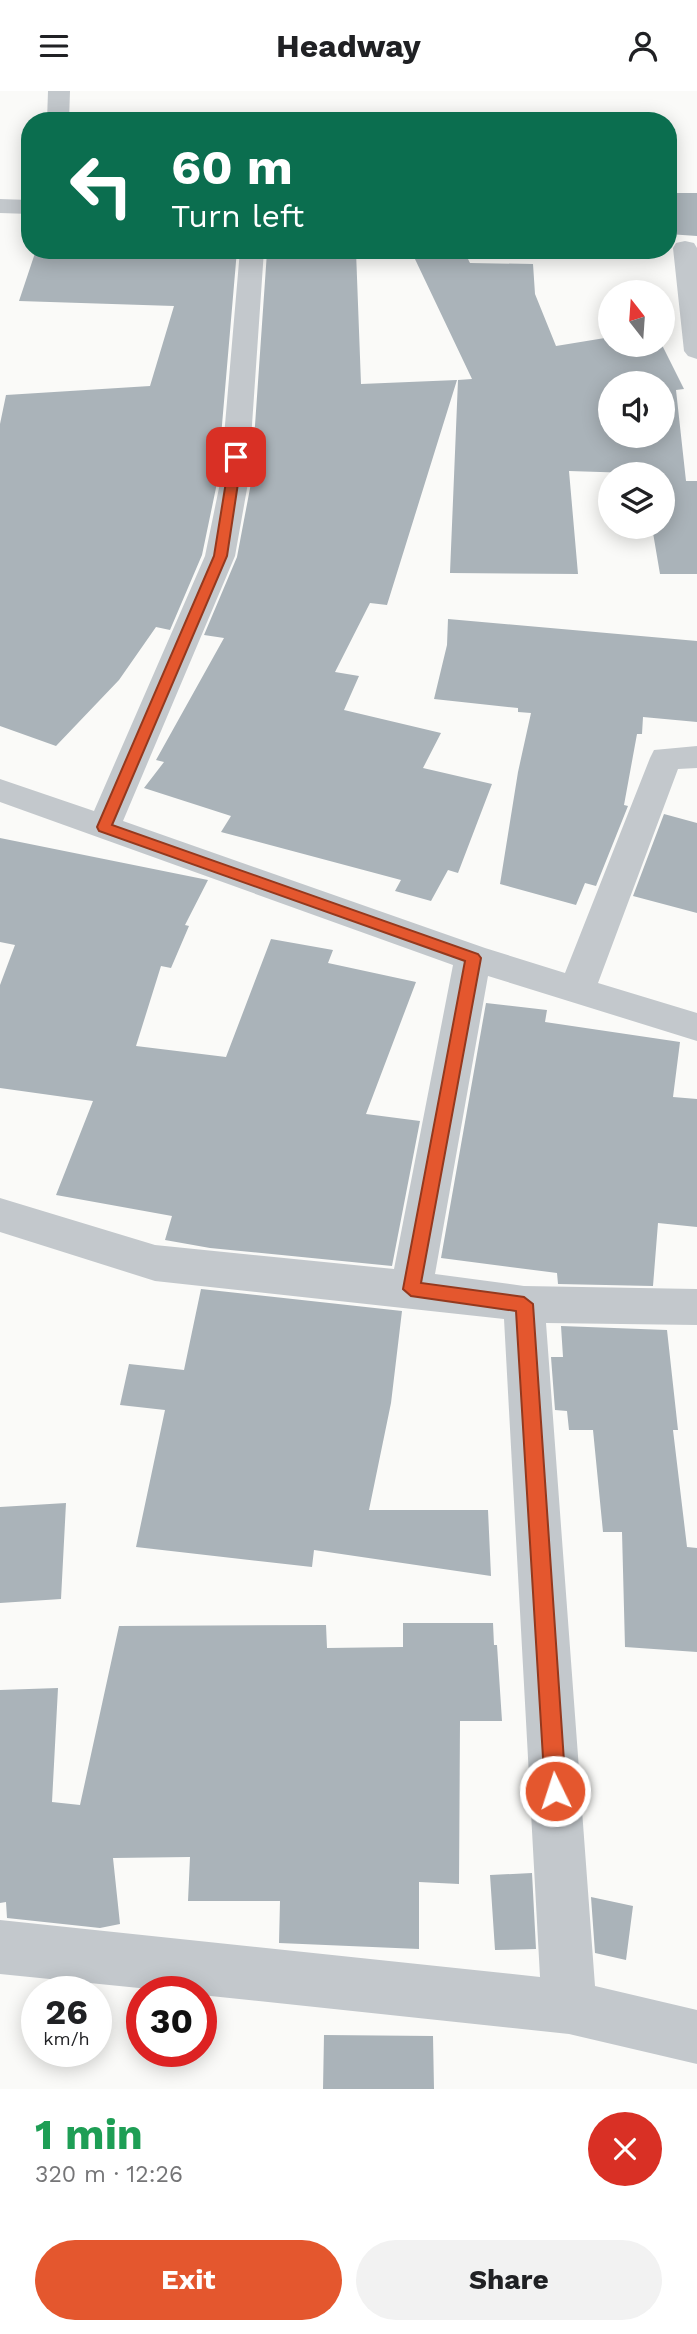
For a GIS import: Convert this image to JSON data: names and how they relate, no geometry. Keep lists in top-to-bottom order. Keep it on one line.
{"north":"top","page":{"header":"Headway","turn":["60 m","Turn left"],"speed":"26 km/h","limit":"30","heading":["1 min","320 m · 12:26"],"buttons":["Exit","Share"]}}
